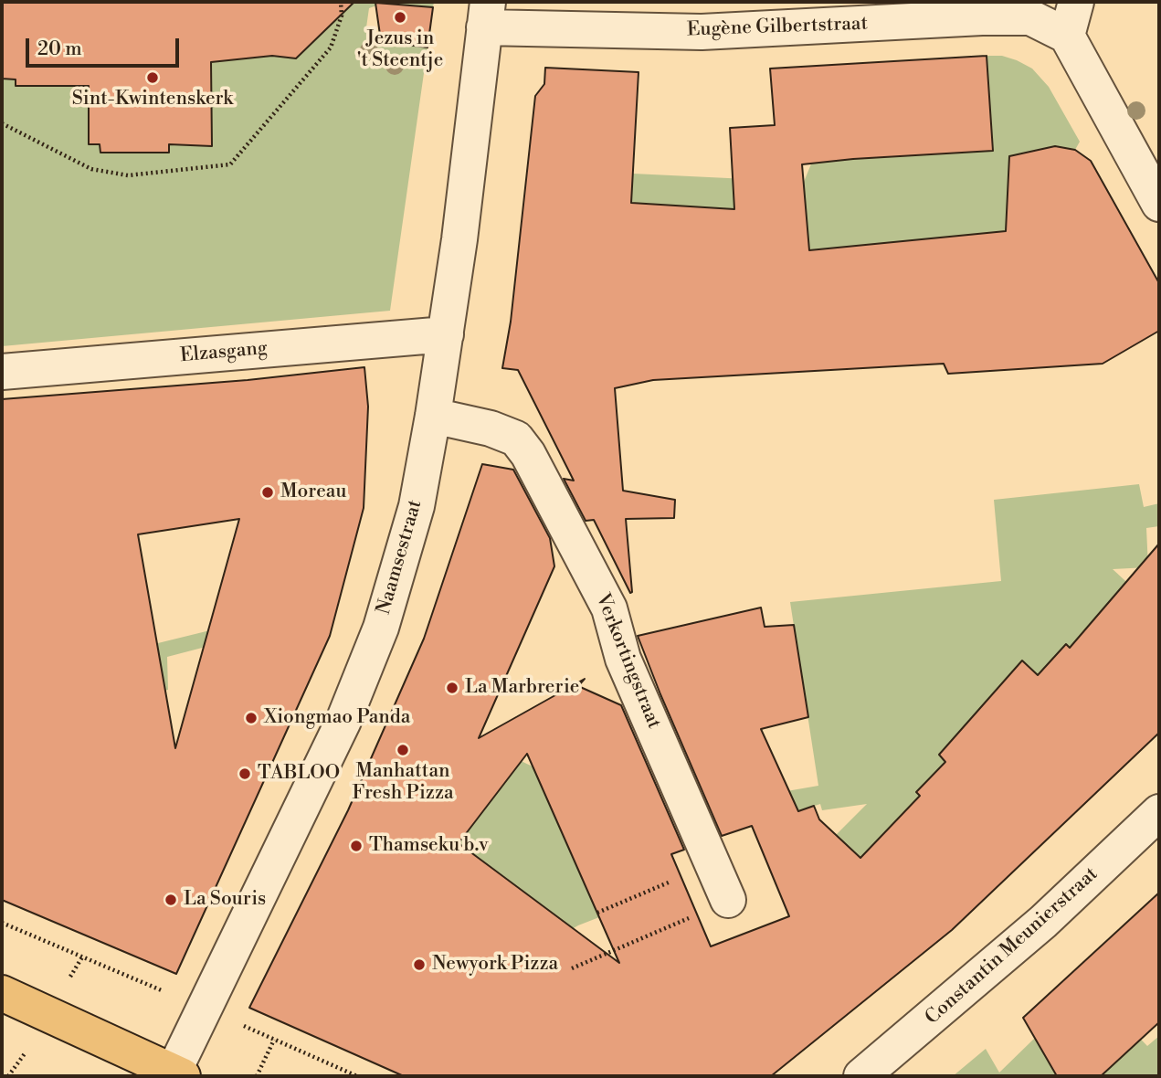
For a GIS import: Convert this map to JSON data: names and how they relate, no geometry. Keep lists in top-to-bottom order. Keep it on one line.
{"streets":{"street":["Eugène Gilbertstraat","Elzasgang","Naamsestraat","Verkortingstraat","Constantin Meunierstraat"]},"crossings":[["Eugène Gilbertstraat","Naamsestraat"],["Elzasgang","Naamsestraat"],["Naamsestraat","Verkortingstraat"]],"places":["Jezus in 't Steentje","Sint-Kwintenskerk","Moreau","La Marbrerie","Xiongmao Panda","Manhattan Fresh Pizza","TABLOO","Thamseku b.v","La Souris","Newyork Pizza"],"scale_bar":"20 m"}
